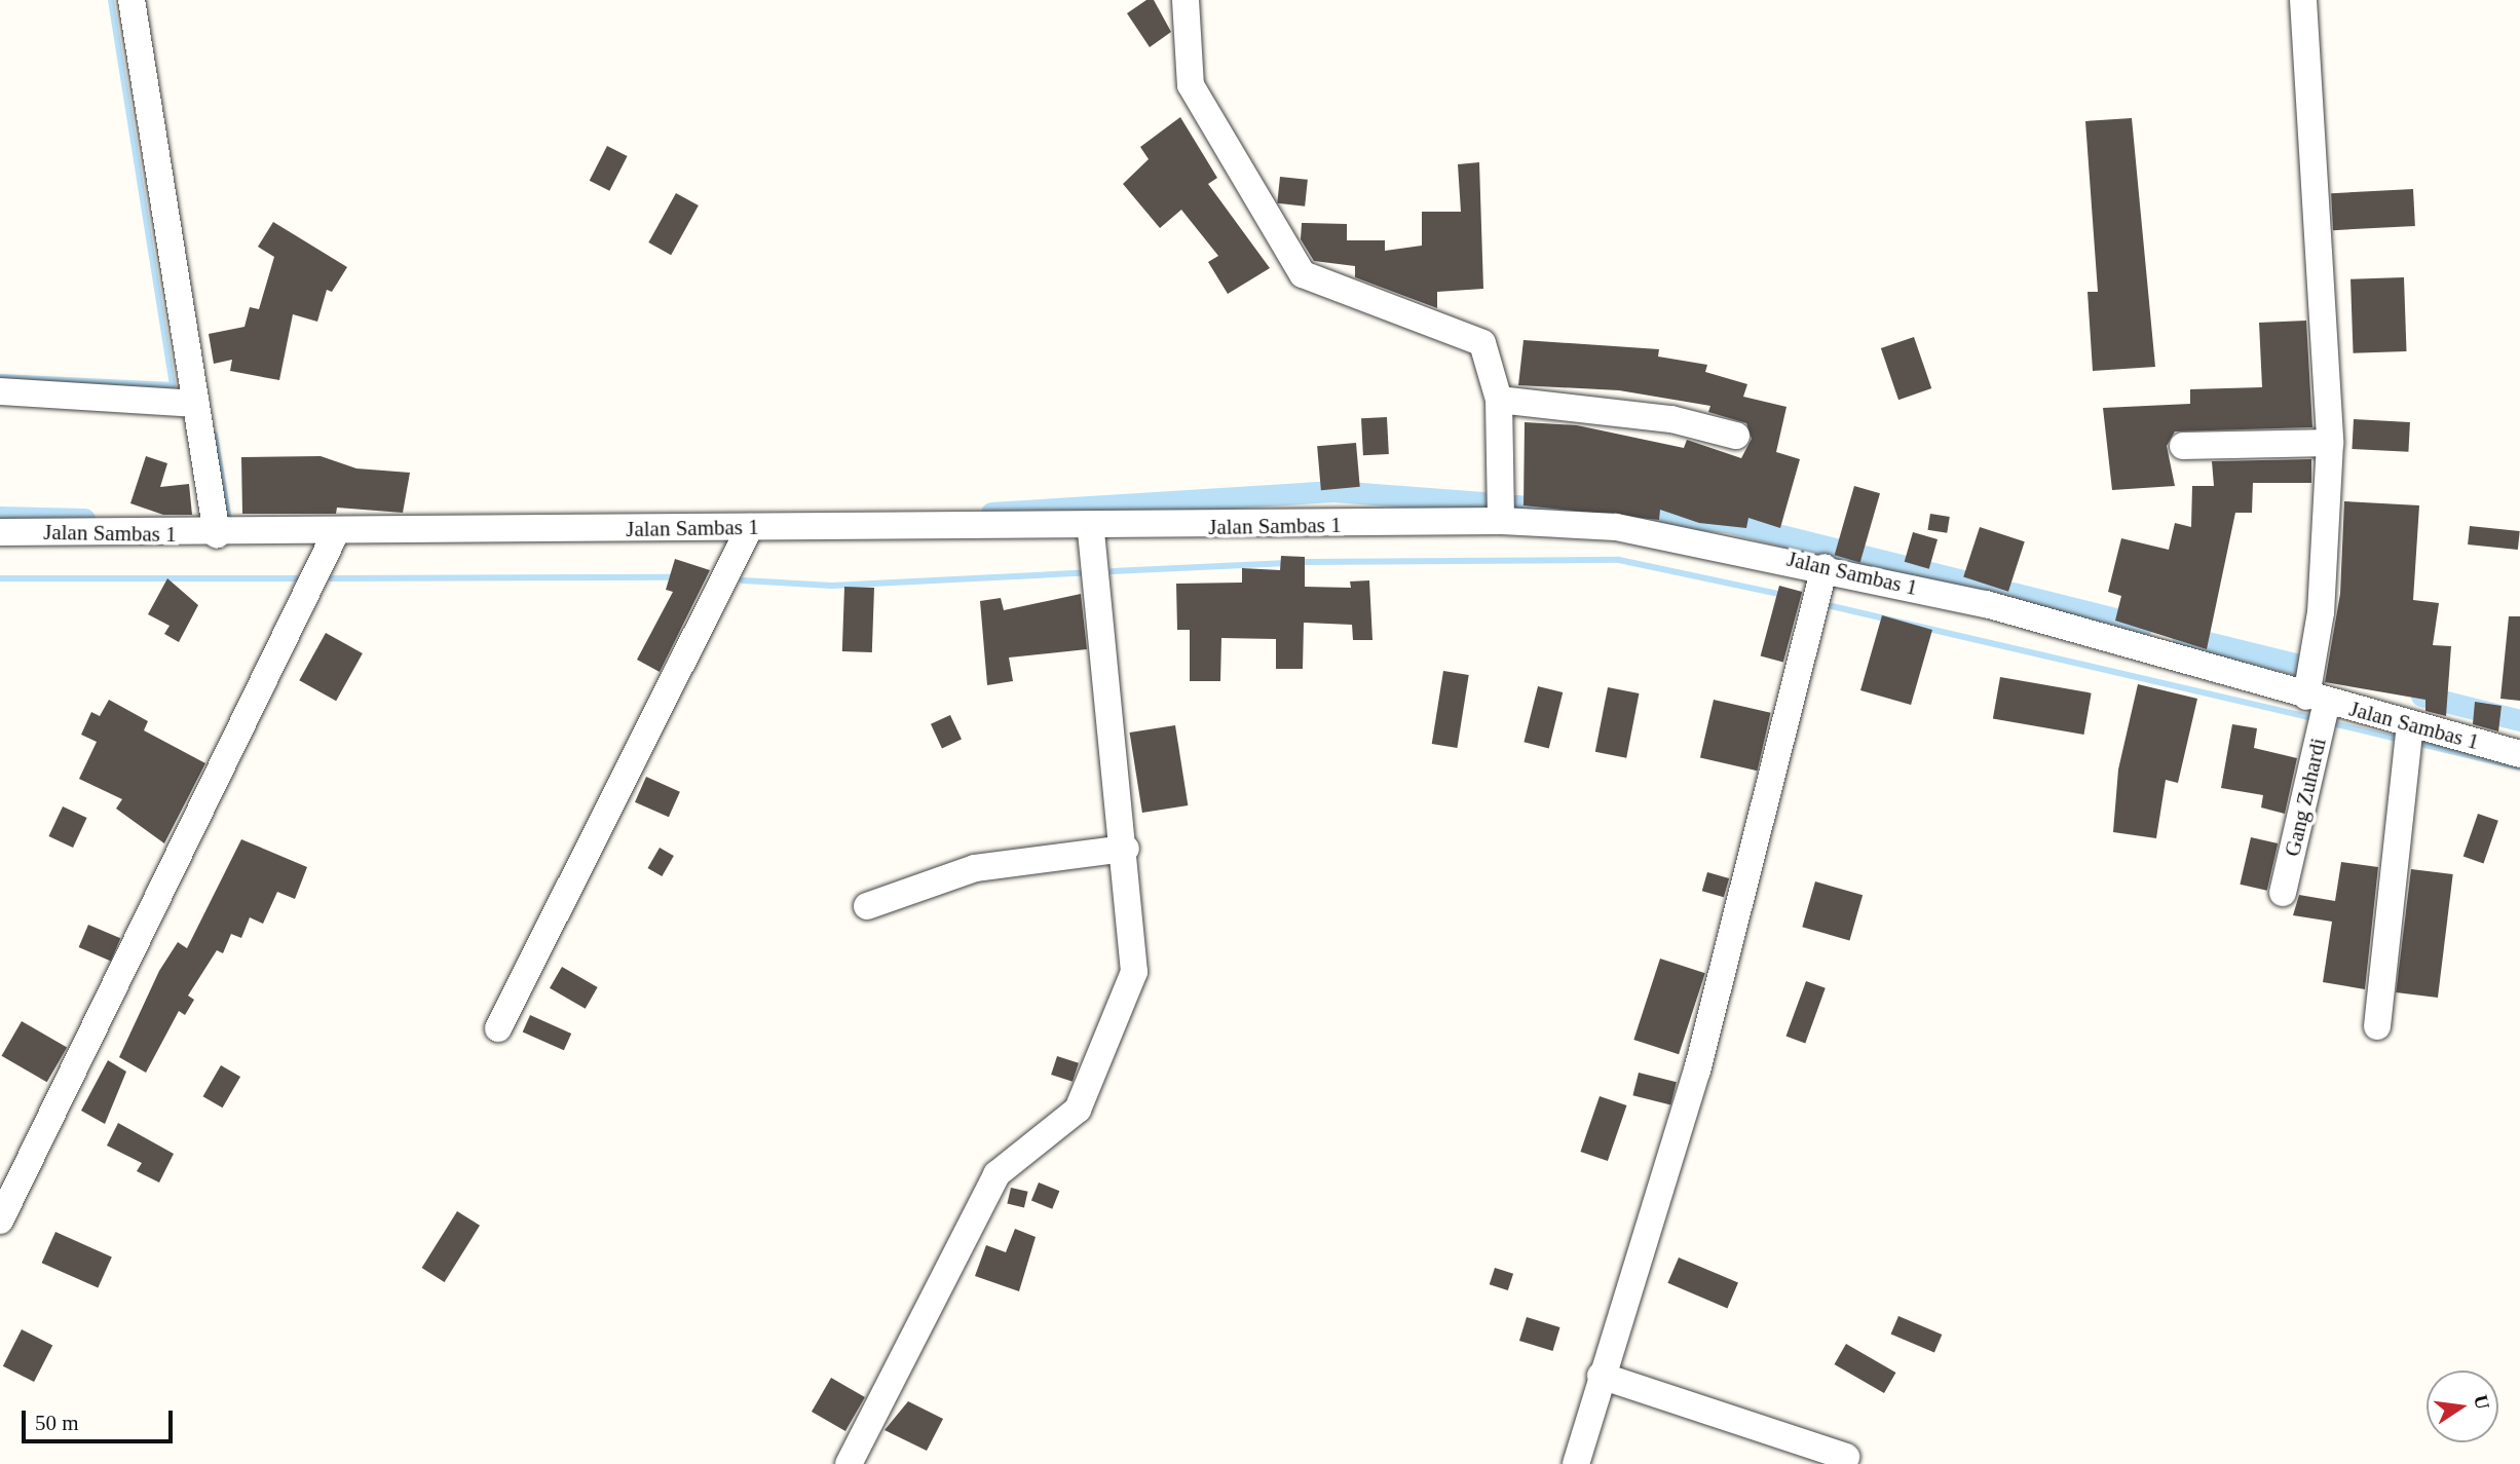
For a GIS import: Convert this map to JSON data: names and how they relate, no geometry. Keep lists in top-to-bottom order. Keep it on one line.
{"streets":{"street":["Jalan Sambas 1","Gang Zuhardi"]},"crossings":[["Jalan Sambas 1","Gang Zuhardi"]],"scale_bar":"50 m","north":"right"}
